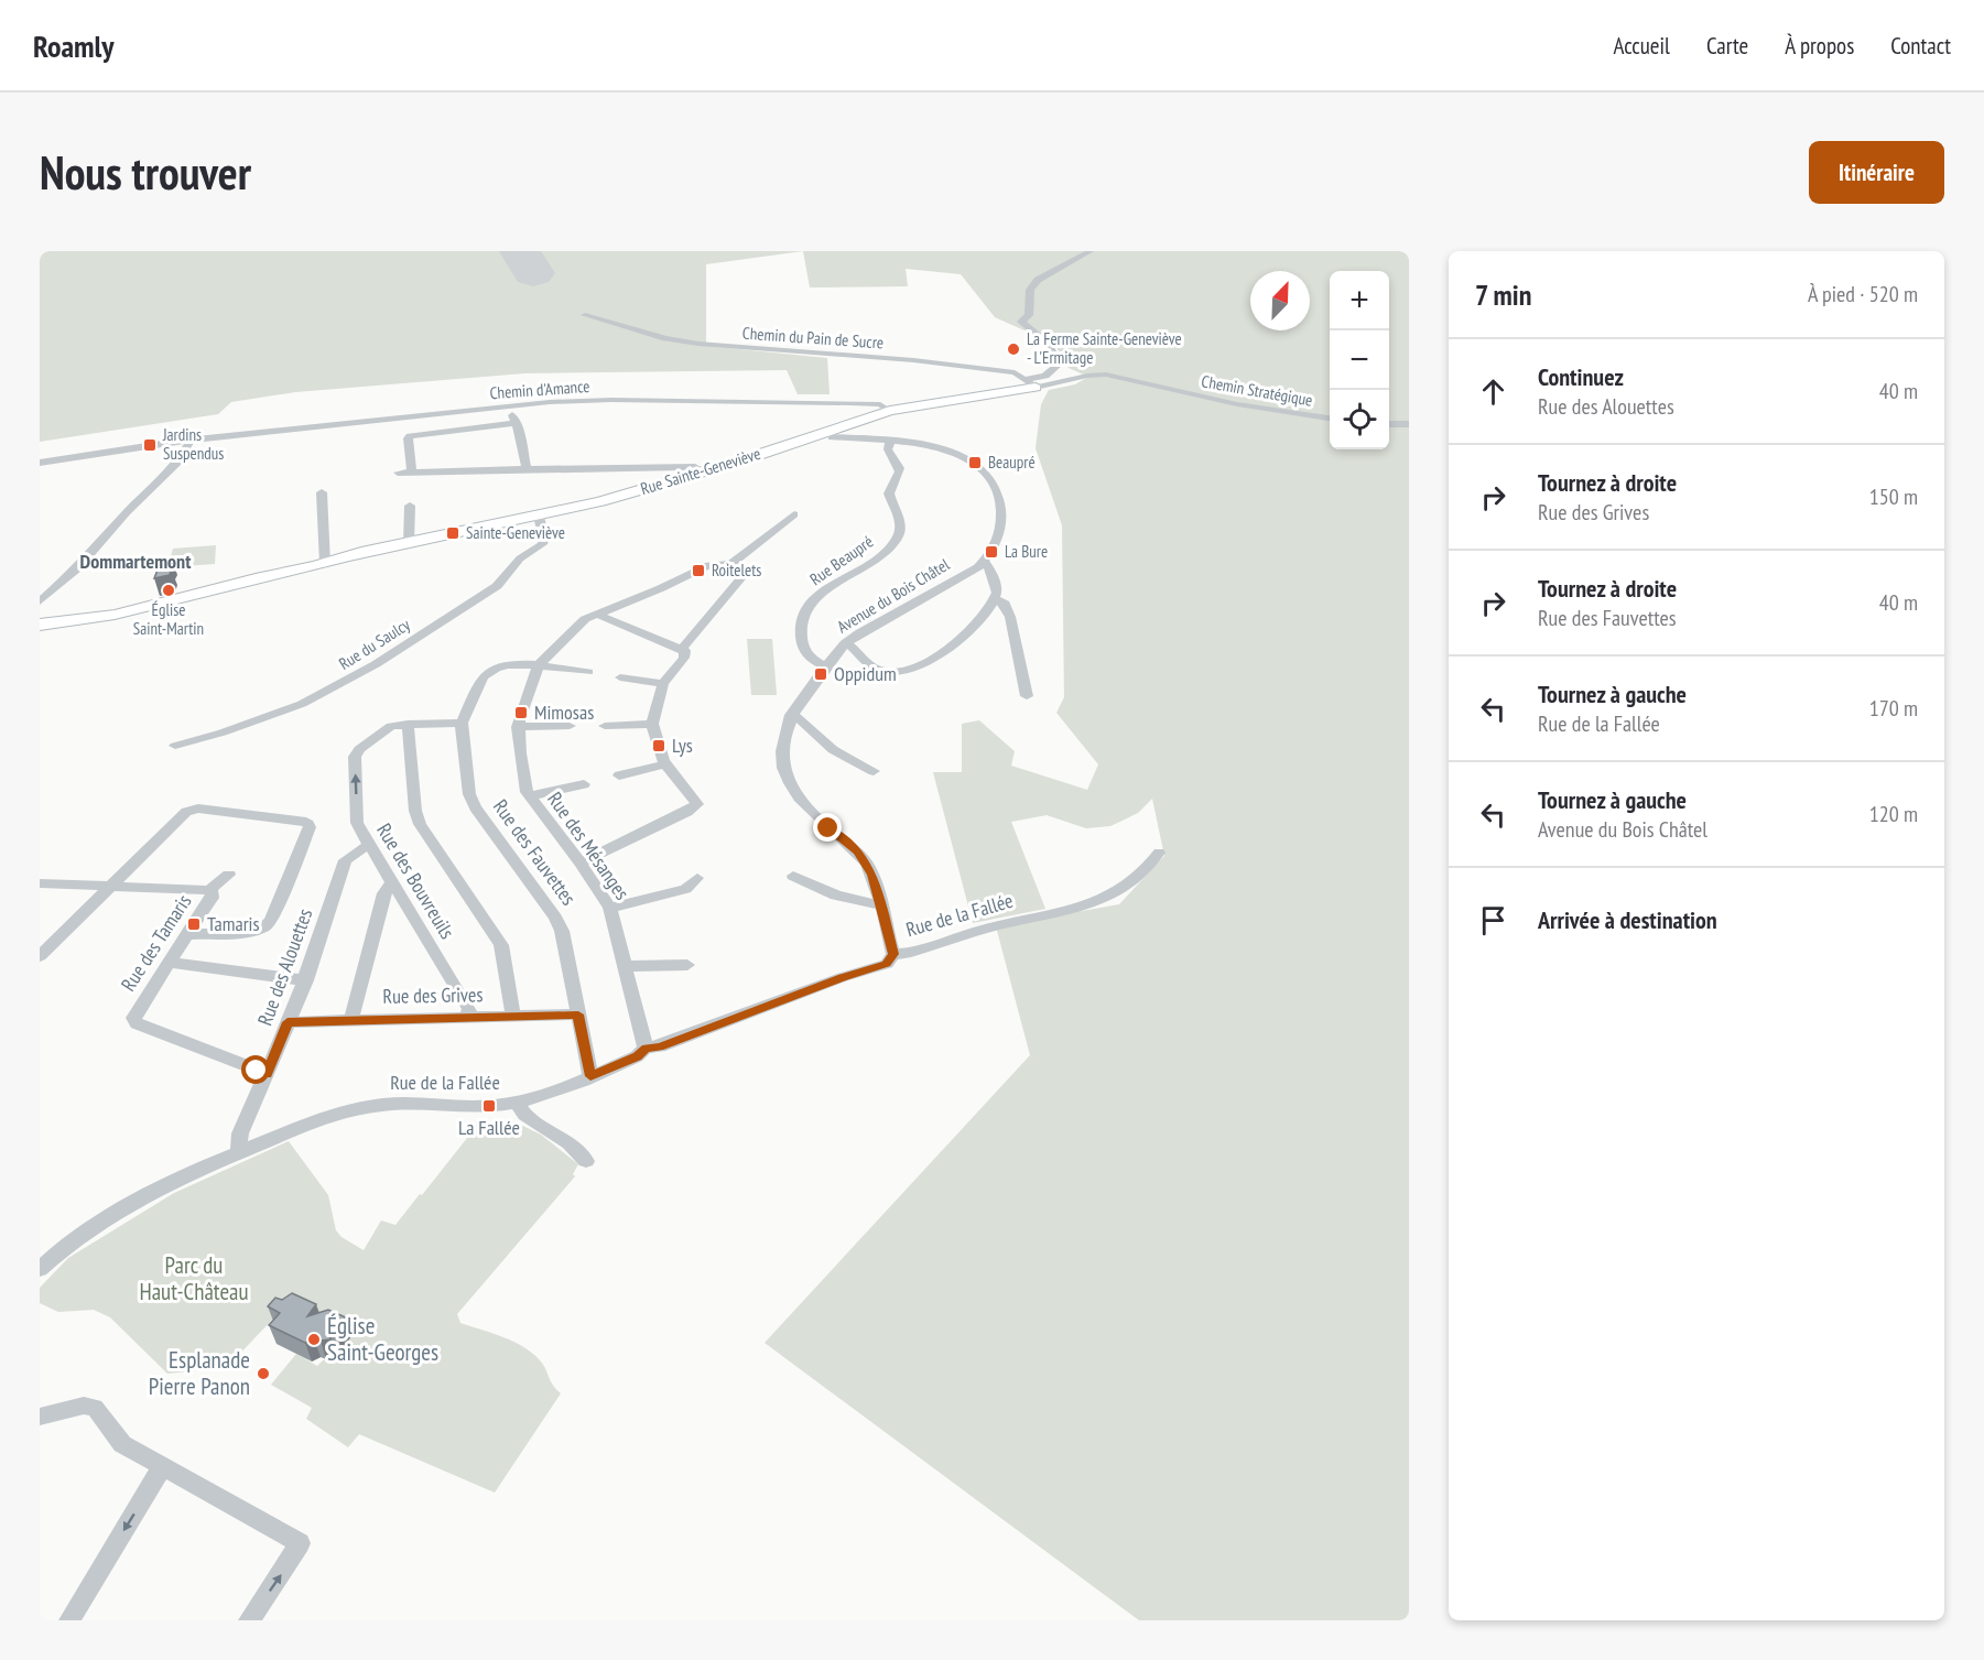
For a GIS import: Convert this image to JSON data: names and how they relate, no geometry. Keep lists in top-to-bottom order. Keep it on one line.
{"streets":{"street":["Chemin du Pain de Sucre","Chemin d'Amance","Chemin Stratégique","Rue Sainte-Geneviève","Rue Beaupré","Avenue du Bois Châtel","Rue du Saulcy","Rue des Mésanges","Rue des Fauvettes","Rue des Bouvreuils","Rue de la Fallée","Rue des Tamaris","Rue des Alouettes","Rue des Grives"]},"crossings":[["Chemin du Pain de Sucre","Chemin Stratégique"],["Chemin du Pain de Sucre","Rue Sainte-Geneviève"],["Chemin d'Amance","Rue Sainte-Geneviève"],["Chemin Stratégique","Rue Sainte-Geneviève"],["Rue Sainte-Geneviève","Rue du Saulcy"],["Rue Beaupré","Avenue du Bois Châtel"],["Avenue du Bois Châtel","Rue de la Fallée"],["Rue des Mésanges","Rue de la Fallée"],["Rue des Fauvettes","Rue des Bouvreuils"],["Rue des Fauvettes","Rue de la Fallée"],["Rue des Fauvettes","Rue des Grives"],["Rue des Bouvreuils","Rue des Alouettes"],["Rue des Bouvreuils","Rue des Grives"],["Rue de la Fallée","Rue des Alouettes"],["Rue des Tamaris","Rue des Alouettes"],["Rue des Alouettes","Rue des Grives"]],"districts":["Dommartemont"],"parks":["Parc du Haut-Château"],"places":{"other":["La Ferme Sainte-Geneviève - L'Ermitage","Église Saint-Martin","Église Saint-Georges","Esplanade Pierre Panon"],"transit":["Jardins Suspendus","Beaupré","Sainte-Geneviève","La Bure","Roitelets","Oppidum","Mimosas","Lys","Tamaris","La Fallée"]},"north":"top right","page":{"header":"Roamly","nav":["Accueil","Carte","À propos","Contact"],"buttons":"Itinéraire","title":"Nous trouver","heading":["7 min","À pied · 520 m"],"map_buttons":["+","−"],"list":[["Continuez","Rue des Alouettes","40 m"],["Tournez à droite","Rue des Grives","150 m"],["Tournez à droite","Rue des Fauvettes","40 m"],["Tournez à gauche","Rue de la Fallée","170 m"],["Tournez à gauche","Avenue du Bois Châtel","120 m"],"Arrivée à destination"]}}
